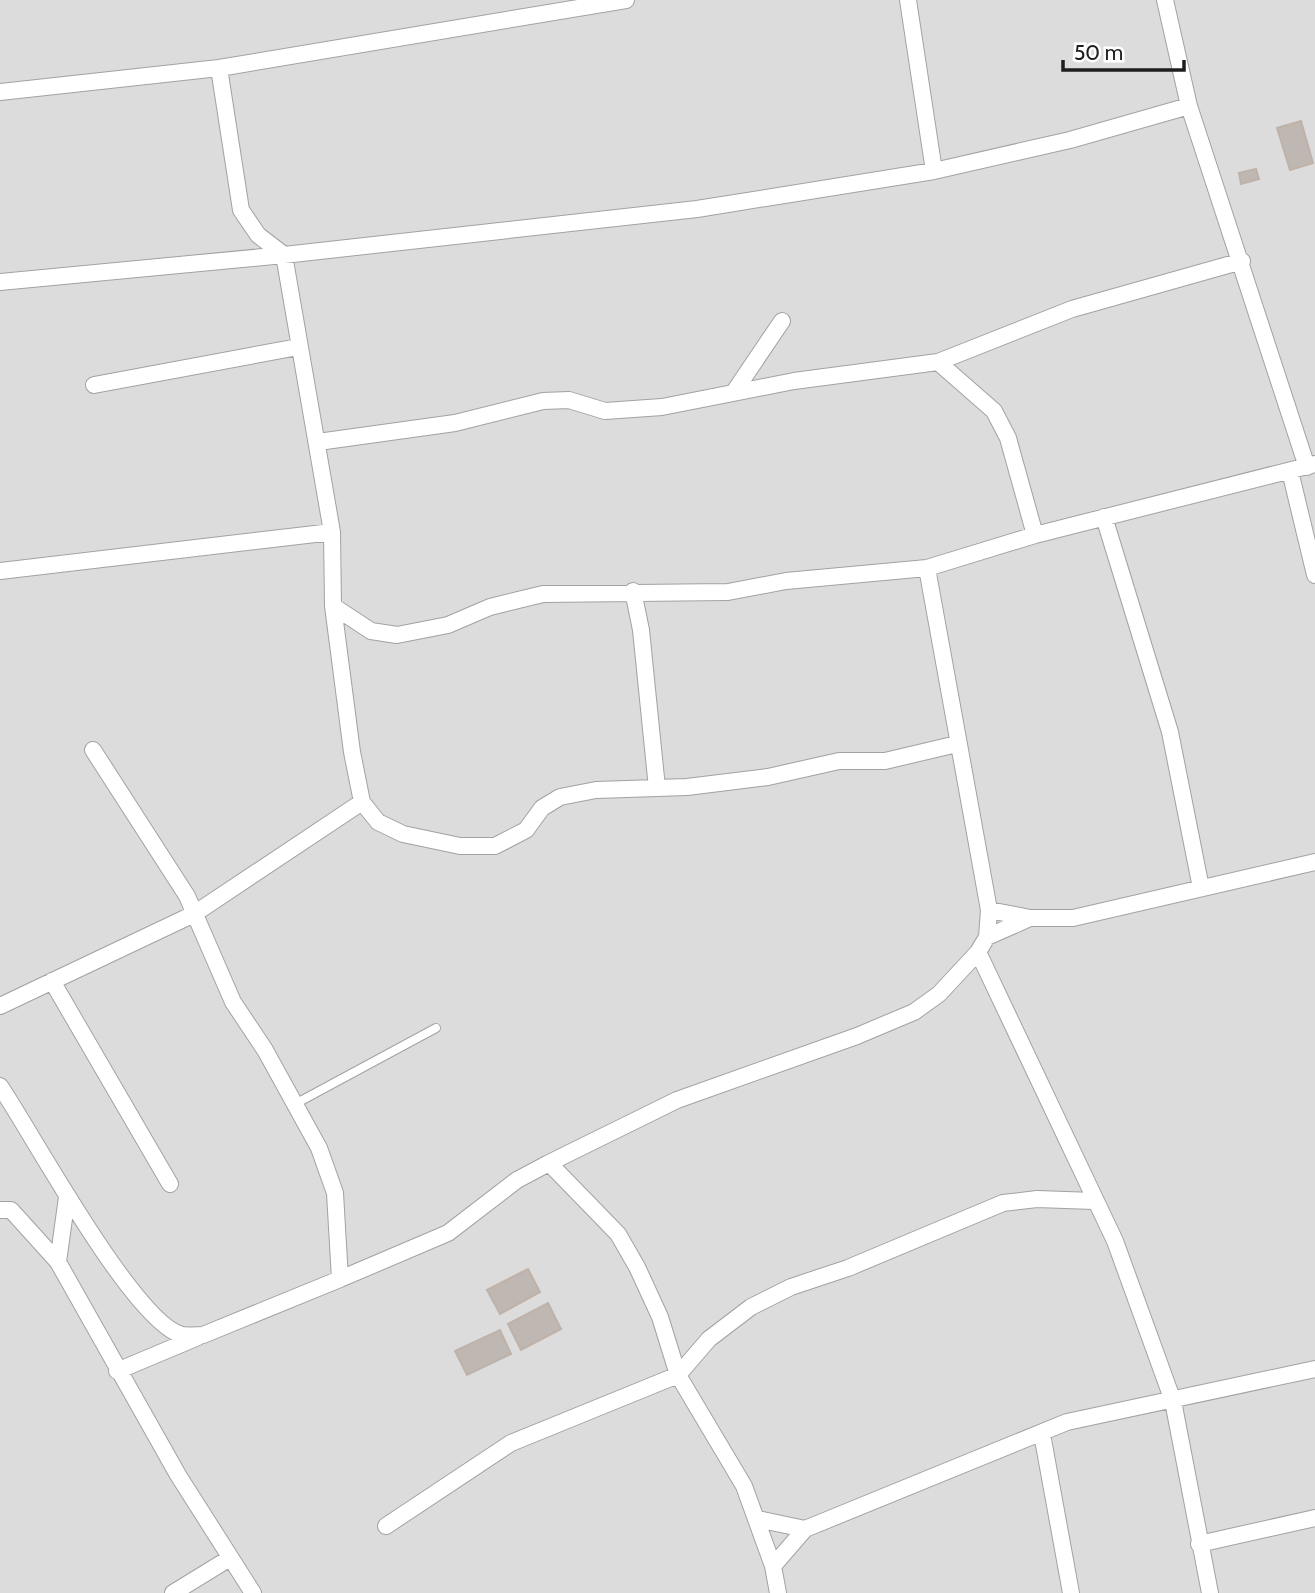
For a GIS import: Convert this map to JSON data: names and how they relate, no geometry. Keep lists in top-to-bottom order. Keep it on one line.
{"scale_bar":"50 m"}
